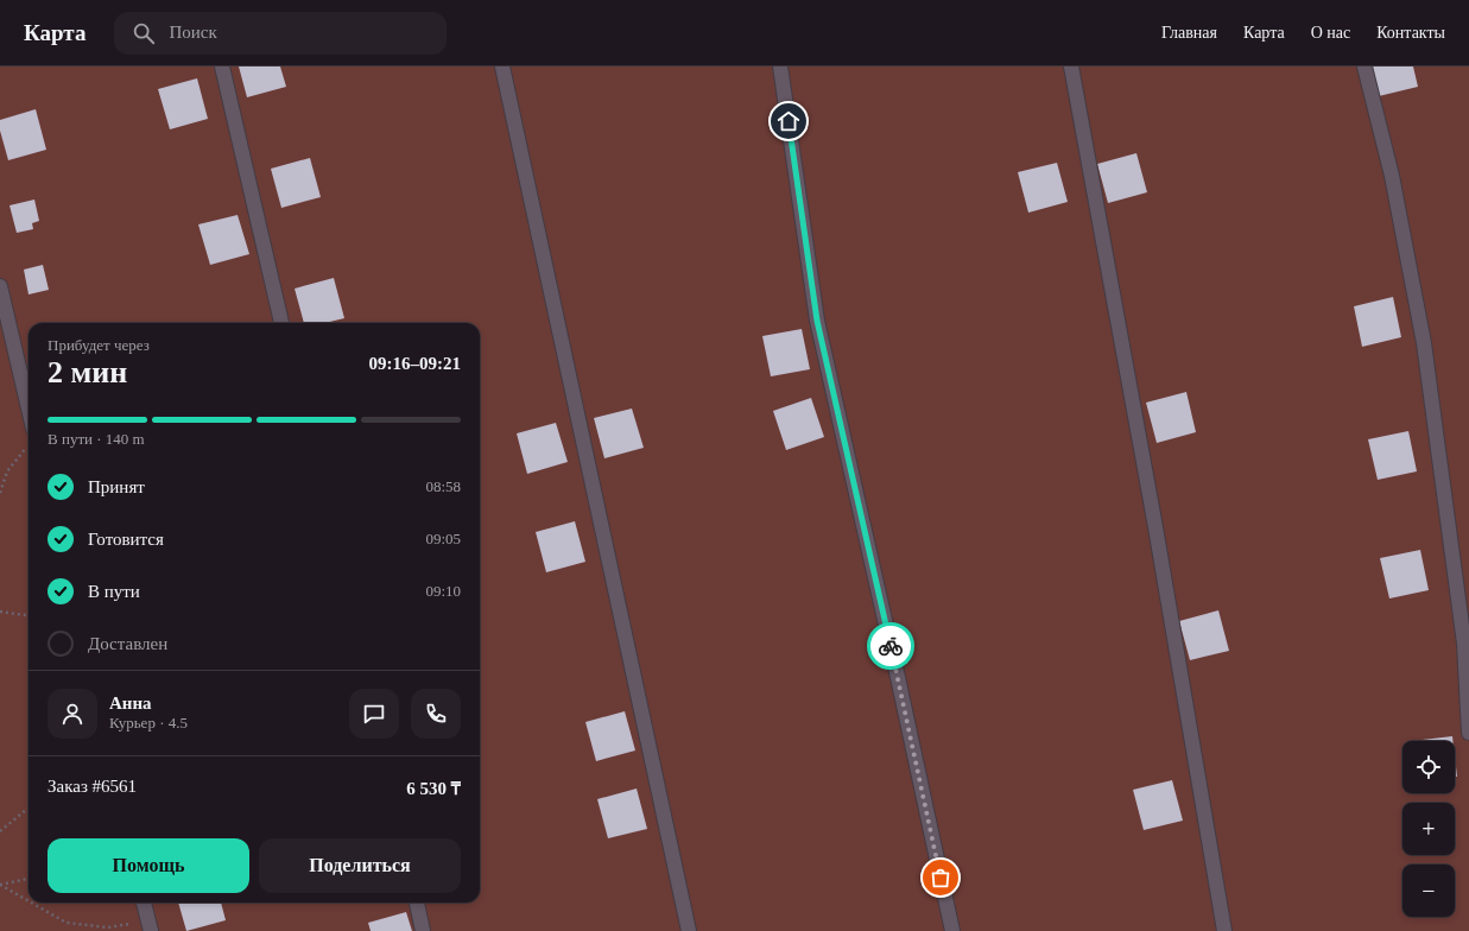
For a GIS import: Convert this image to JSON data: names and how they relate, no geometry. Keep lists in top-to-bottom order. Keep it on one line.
{"page":{"header":"Карта","search":"Поиск","nav":["Главная","Карта","О нас","Контакты"],"heading":["2 мин","Прибудет через","09:16–09:21"],"panel":["Анна","Курьер · 4.5","Заказ #6561","6 530 ₸"],"bar":"В пути · 140 m","list":[["Принят","08:58"],["Готовится","09:05"],["В пути","09:10"],"Доставлен"],"map_buttons":["+","−"],"buttons":["Помощь","Поделиться"]}}
